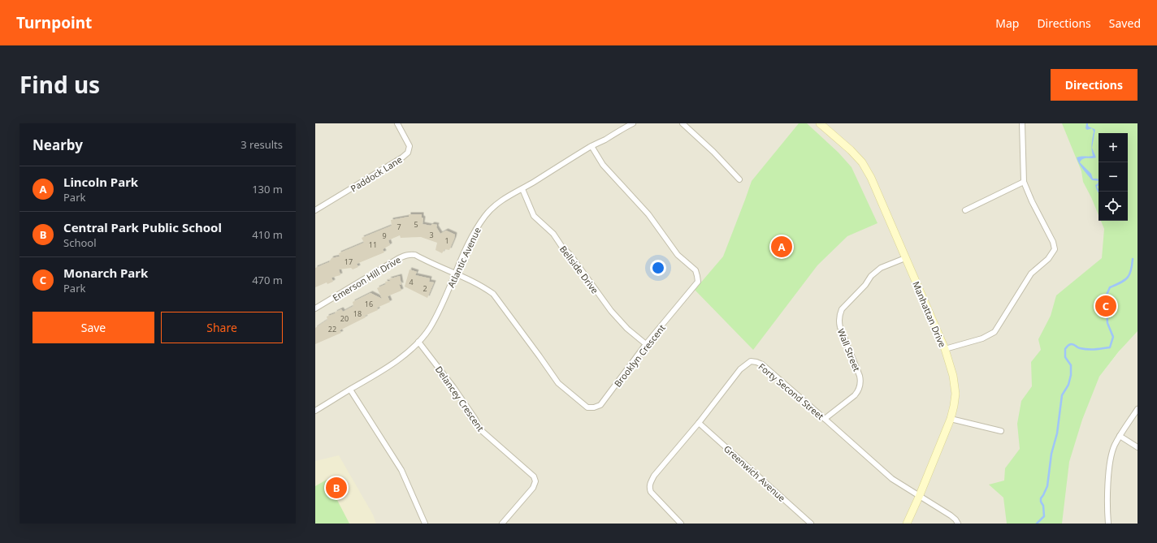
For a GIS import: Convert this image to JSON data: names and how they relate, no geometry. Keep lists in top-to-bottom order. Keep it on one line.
{"streets":{"street":["Paddock Lane","Atlantic Avenue","Bellside Drive","Emerson Hill Drive","Manhattan Drive","Wall Street","Brooklyn Crescent","Forty Second Street","Delancey Crescent","Greenwich Avenue"]},"crossings":[["Atlantic Avenue","Bellside Drive"],["Atlantic Avenue","Emerson Hill Drive"],["Atlantic Avenue","Brooklyn Crescent"],["Atlantic Avenue","Delancey Crescent"],["Bellside Drive","Brooklyn Crescent"],["Emerson Hill Drive","Brooklyn Crescent"],["Manhattan Drive","Wall Street"],["Manhattan Drive","Forty Second Street"],["Wall Street","Forty Second Street"],["Forty Second Street","Greenwich Avenue"]],"house_numbers":["5","7","3","9","1","11","17","4","2","16","18","20","22"],"page":{"header":"Turnpoint","nav":["Map","Directions","Saved"],"title":"Find us","buttons":["Directions",["Save","Share"]],"heading":["Nearby","3 results"],"map_buttons":["+","−"],"list":[{"mark":"A","name":"Lincoln Park","note":"Park","value":"130 m"},{"mark":"B","name":"Central Park Public School","note":"School","value":"410 m"},{"mark":"C","name":"Monarch Park","note":"Park","value":"470 m"}],"pins":["A","C","B"]}}
